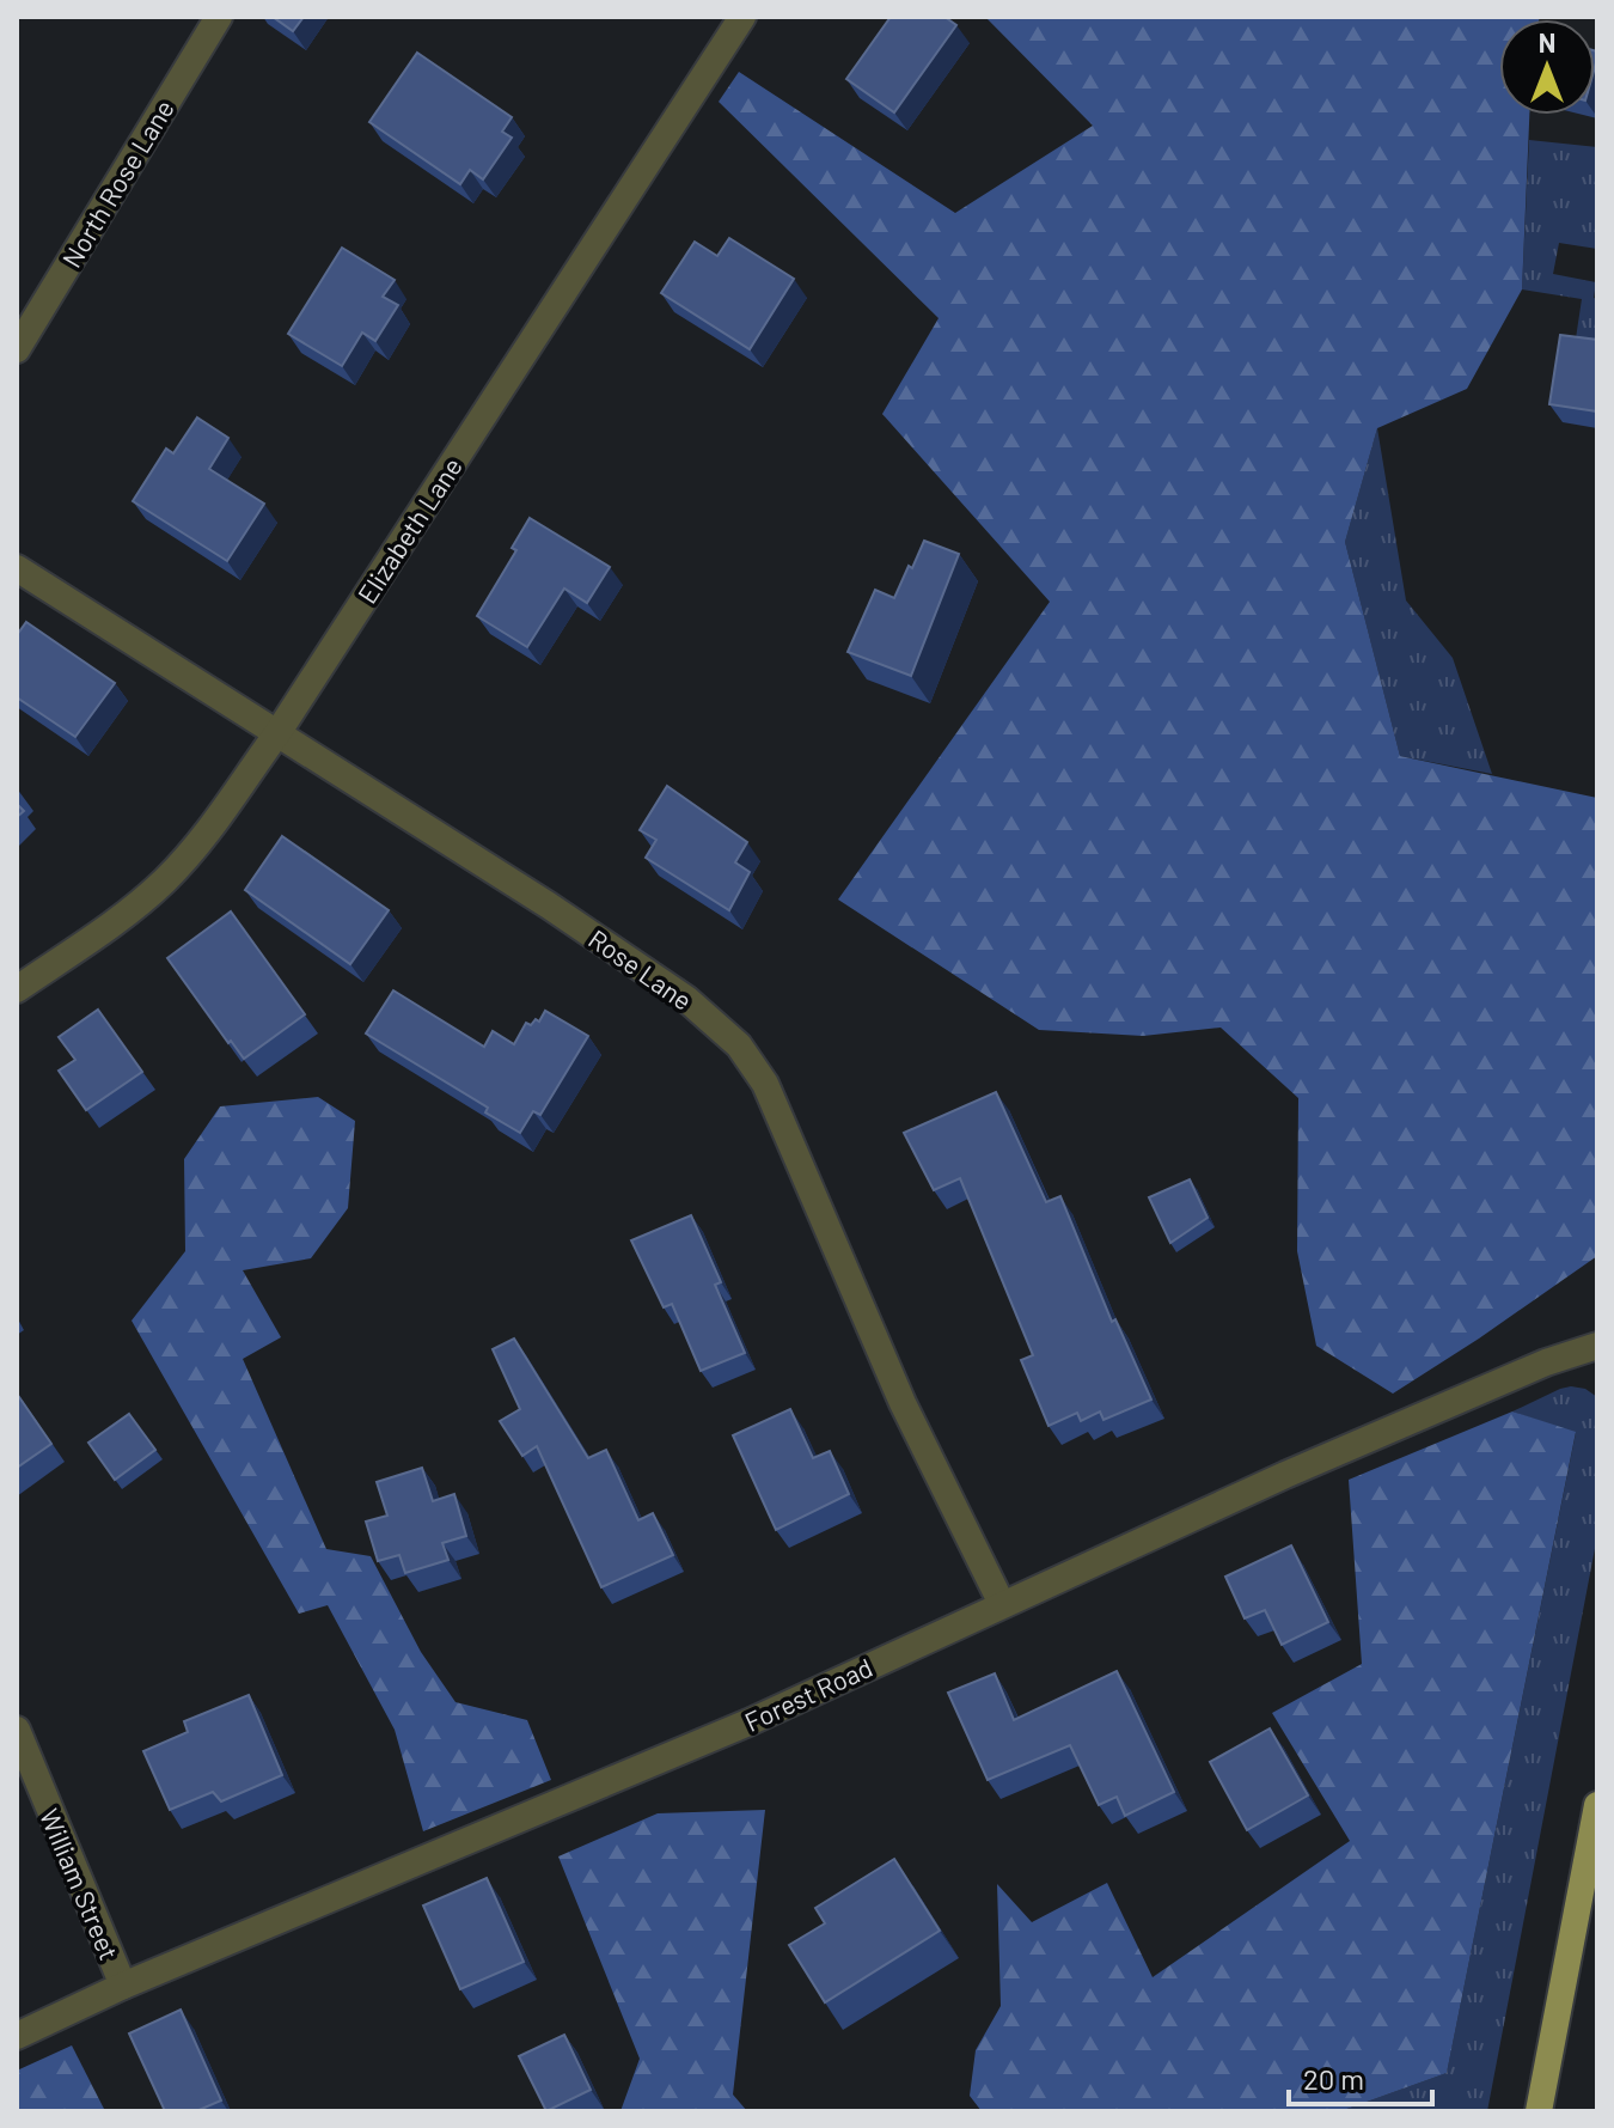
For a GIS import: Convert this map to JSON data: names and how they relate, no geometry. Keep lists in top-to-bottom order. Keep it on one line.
{"streets":{"street":["North Rose Lane","Elizabeth Lane","Rose Lane","Forest Road","William Street"]},"crossings":[["Elizabeth Lane","Rose Lane"],["Rose Lane","Forest Road"],["Forest Road","William Street"]],"scale_bar":"20 m","north":"top"}
